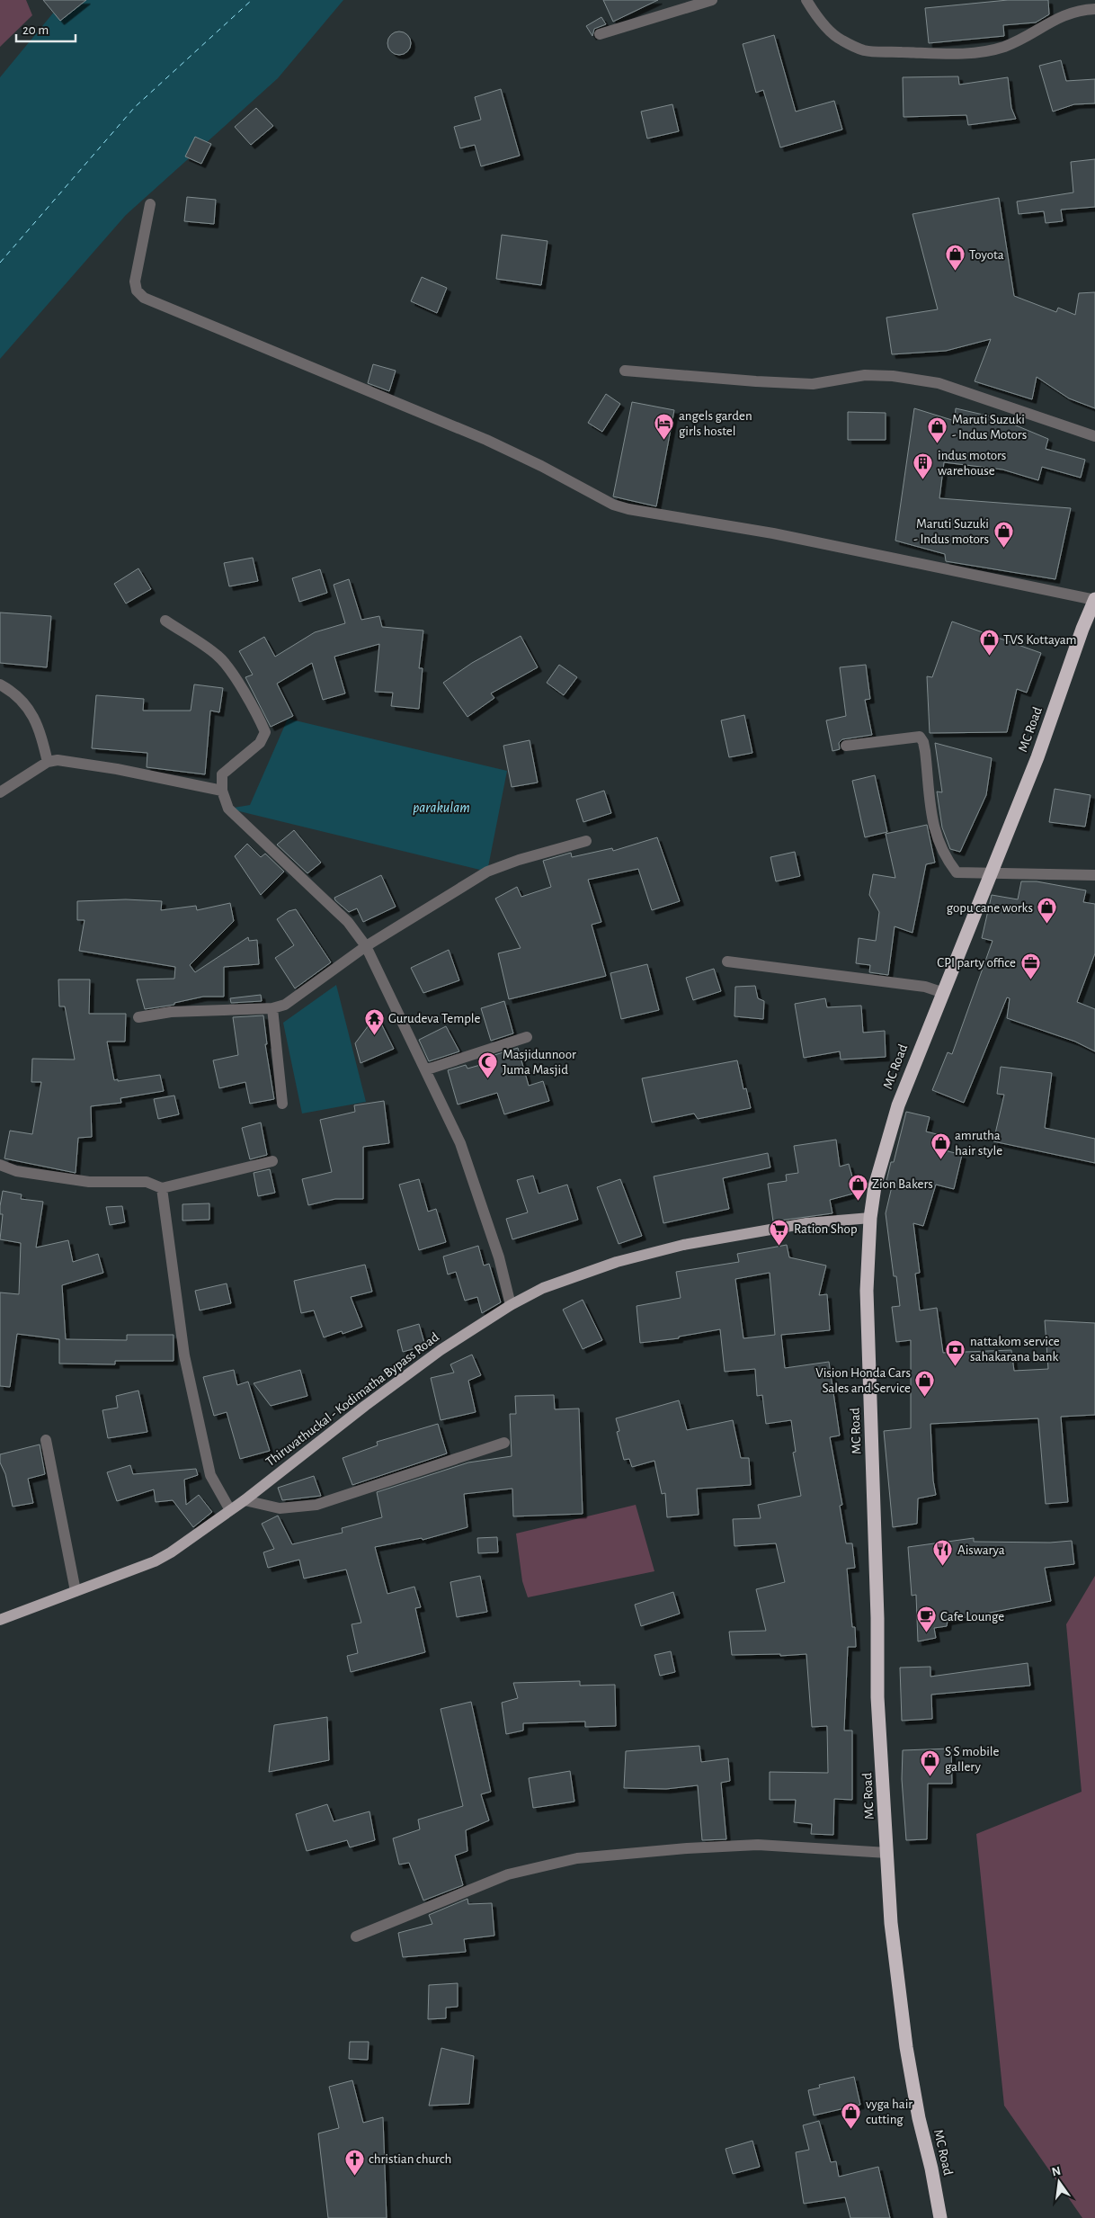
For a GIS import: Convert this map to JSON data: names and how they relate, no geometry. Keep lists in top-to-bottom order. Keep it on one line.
{"streets":{"highway":["MC Road"],"main road":["Thiruvathuckal - Kodimatha Bypass Road"]},"crossings":[["MC Road","Thiruvathuckal - Kodimatha Bypass Road"]],"water":["parakulam"],"places":{"shop":["Toyota","Maruti Suzuki - Indus Motors","Maruti Suzuki - Indus motors","TVS Kottayam","gopu cane works","amrutha hair style","Zion Bakers","Vision Honda Cars Sales and Service","S S mobile gallery","vyga hair cutting"],"hotel":["angels garden girls hostel"],"building":["indus motors warehouse"],"office":["CPI party office"],"temple":["Gurudeva Temple"],"mosque":["Masjidunnoor Juma Masjid"],"supermarket":["Ration Shop"],"bank":["nattakom service sahakarana bank"],"restaurant":["Aiswarya"],"cafe":["Cafe Lounge"],"church":["christian church"]},"scale_bar":"20 m","north":"top"}
